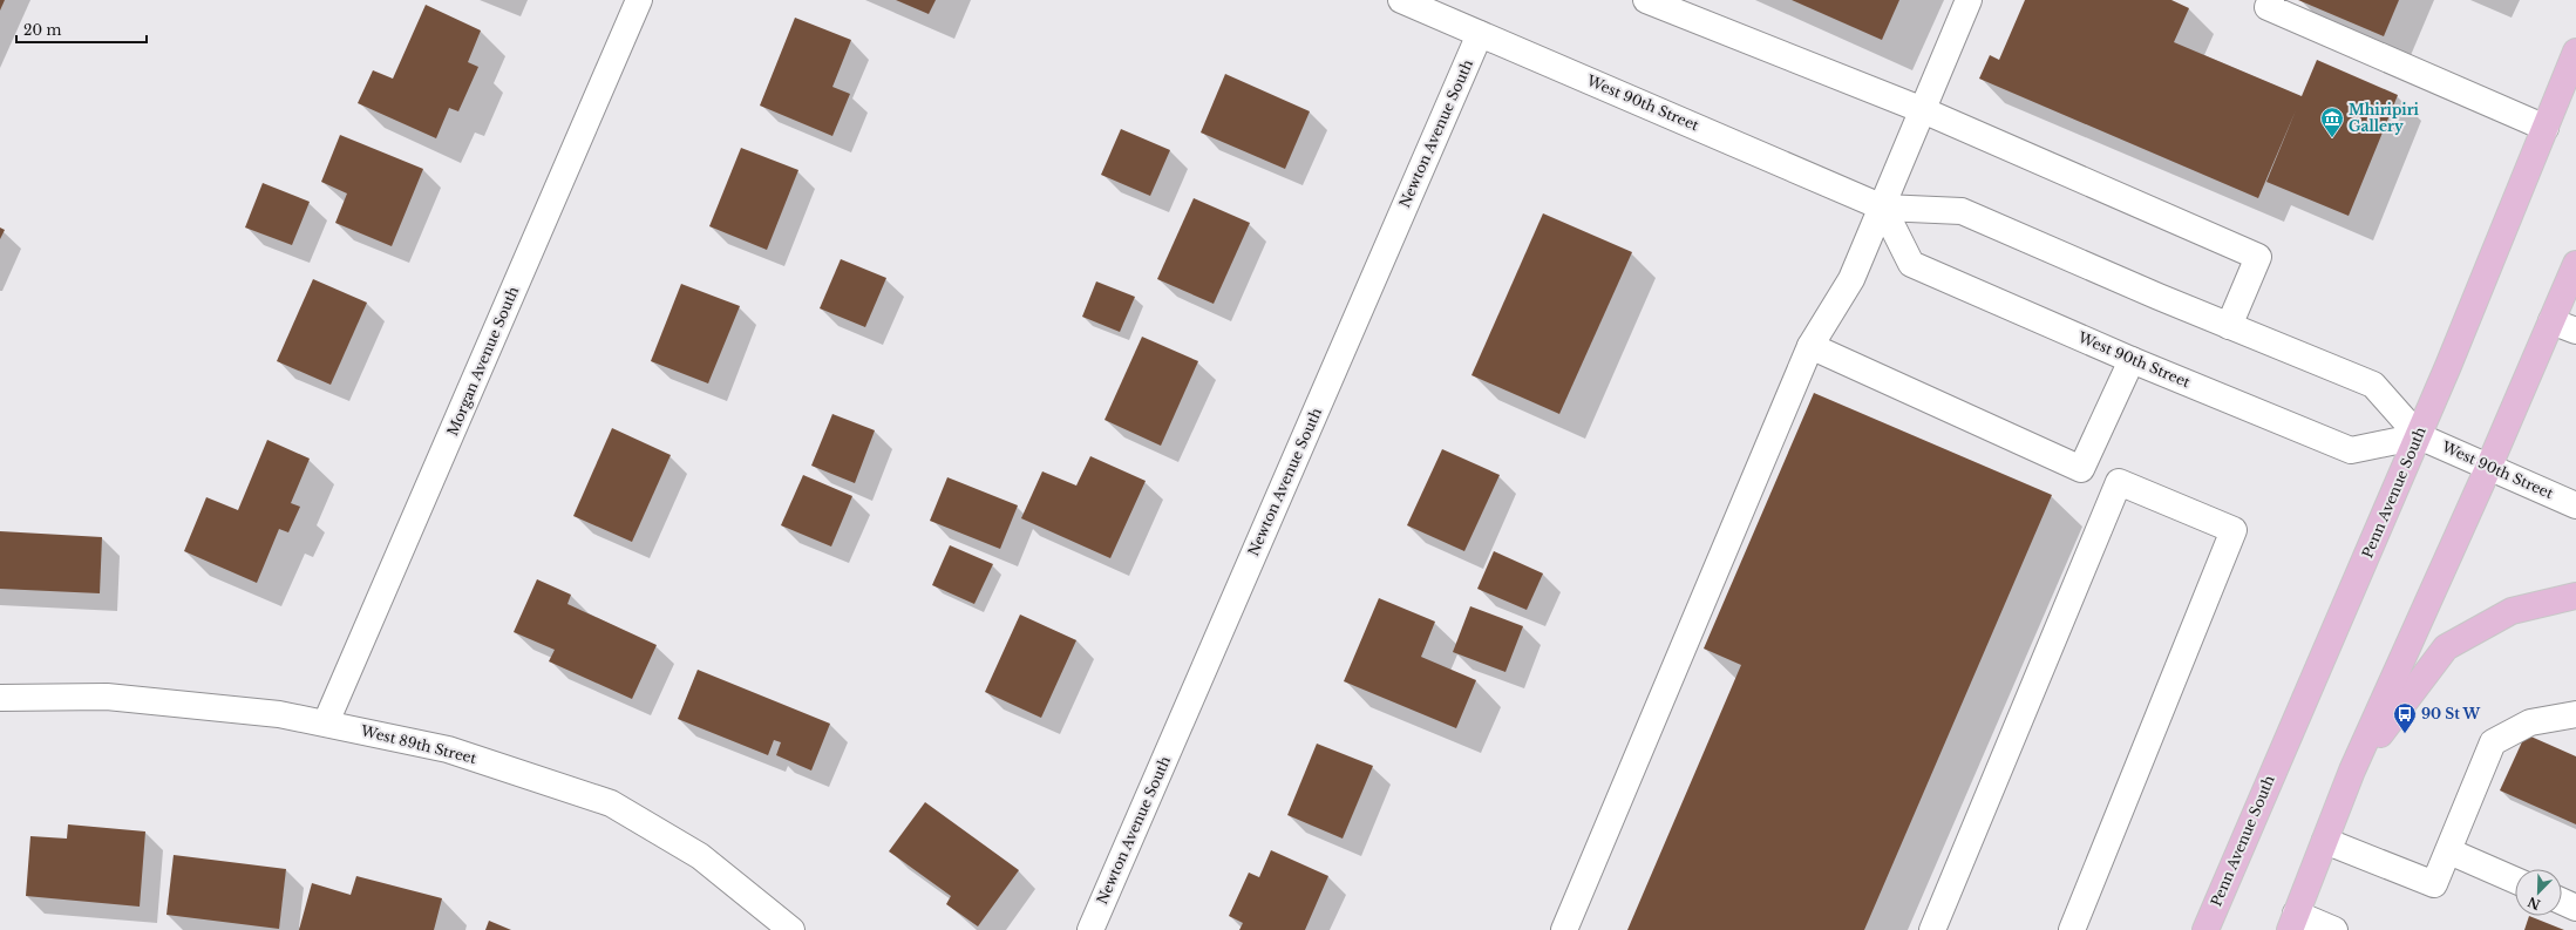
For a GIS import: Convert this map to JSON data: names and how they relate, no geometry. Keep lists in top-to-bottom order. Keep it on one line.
{"streets":{"main road":["Penn Avenue South"],"street":["West 90th Street","Newton Avenue South","Morgan Avenue South","West 89th Street"]},"crossings":[["West 90th Street","Newton Avenue South"],["West 90th Street","Penn Avenue South"],["Morgan Avenue South","West 89th Street"]],"places":{"museum":["Mhiripiri Gallery"],"bus stop":["90 St W"]},"scale_bar":"20 m","north":"bottom left"}
